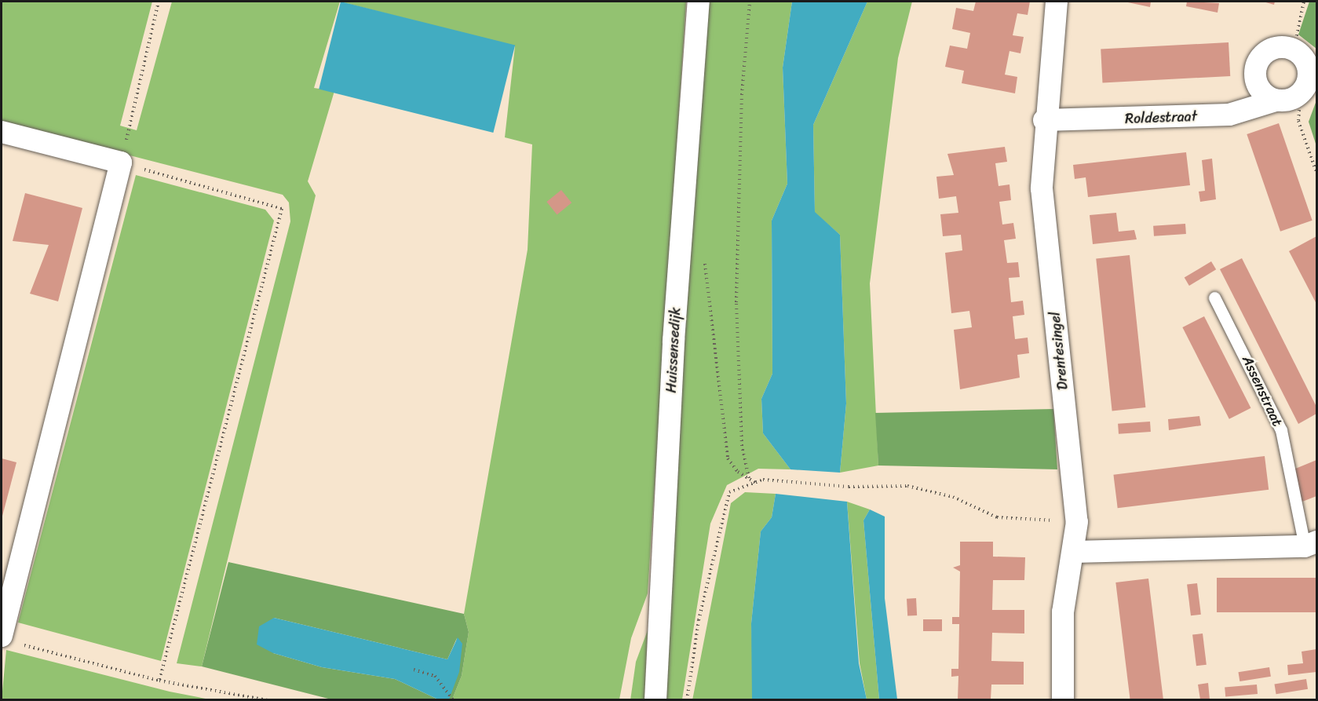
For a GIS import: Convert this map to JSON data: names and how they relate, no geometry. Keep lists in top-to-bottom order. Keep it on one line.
{"streets":{"street":["Roldestraat","Huissensedijk","Drentesingel","Assenstraat"]},"crossings":[["Roldestraat","Drentesingel"],["Drentesingel","Assenstraat"]]}
